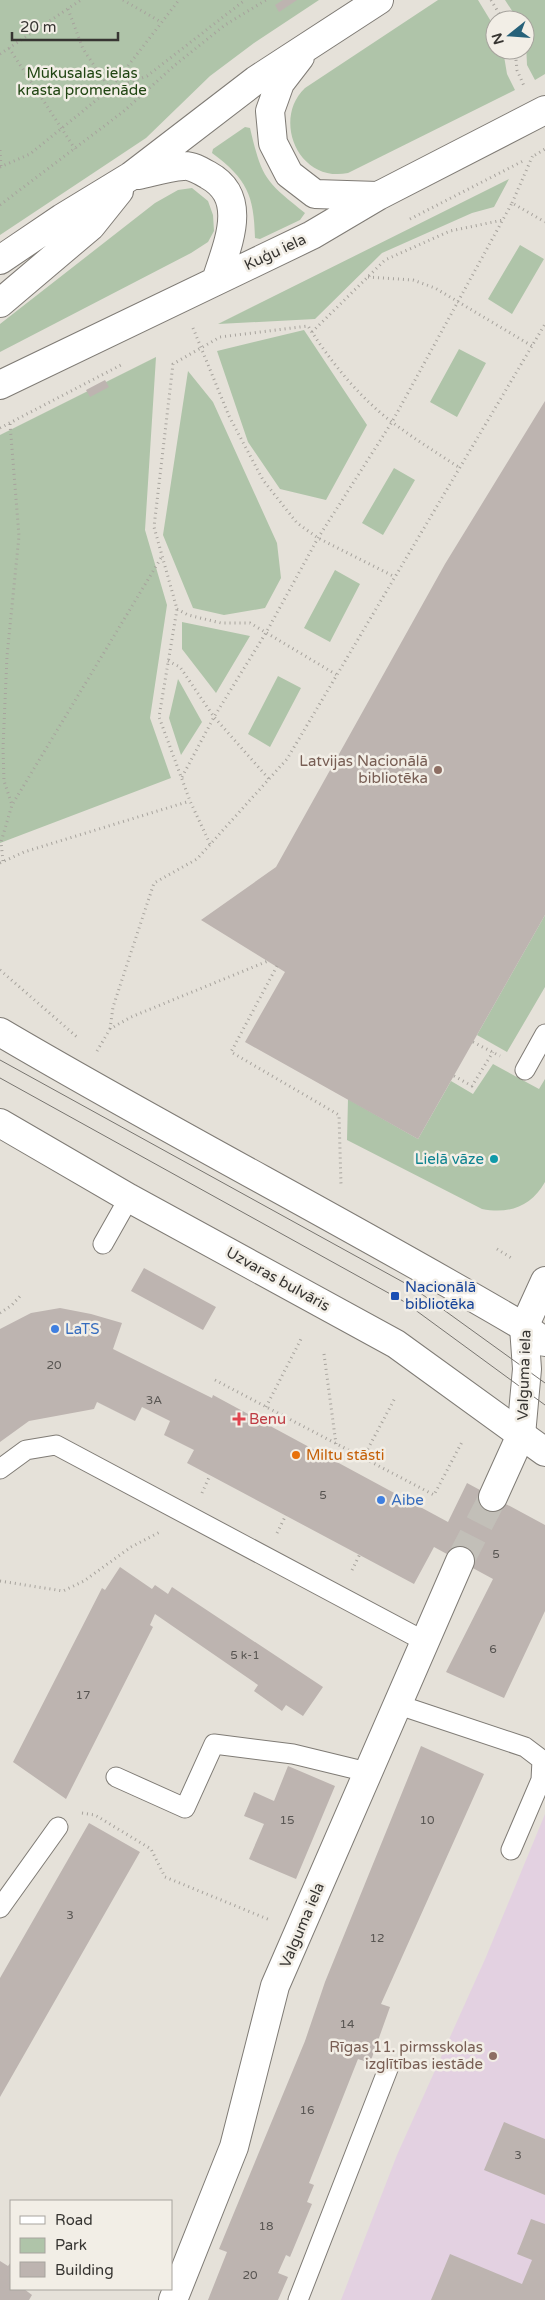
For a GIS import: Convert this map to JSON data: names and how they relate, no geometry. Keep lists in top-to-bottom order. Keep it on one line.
{"streets":{"main road":["Kuģu iela","Uzvaras bulvāris","Valguma iela"]},"crossings":[["Uzvaras bulvāris","Valguma iela"]],"parks":["Mūkusalas ielas krasta promenāde"],"places":{"other":["Latvijas Nacionālā bibliotēka","Lielā vāze","LaTS","Miltu stāsti","Aibe","Rīgas 11. pirmsskolas izglītības iestāde"],"transit":["Nacionālā bibliotēka"],"health":["Benu"]},"house_numbers":["20","3A","5","5","6","5 k-1","17","15","10","3","12","14","16","3","18","20"],"legend":["Road","Park","Building"],"scale_bar":"20 m","north":"left"}
